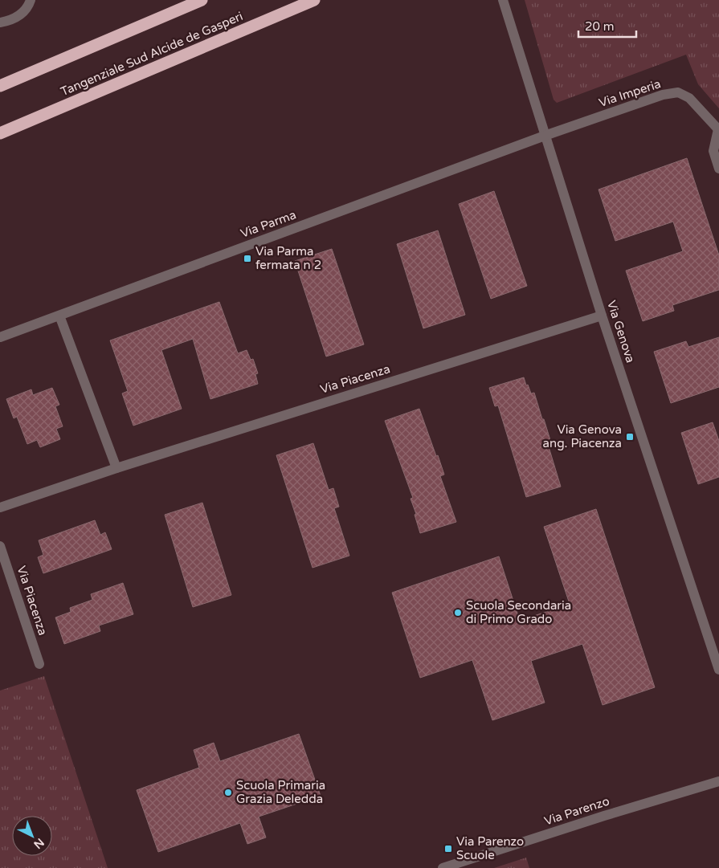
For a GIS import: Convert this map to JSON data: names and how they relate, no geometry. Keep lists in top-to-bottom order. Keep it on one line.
{"streets":{"highway":["Tangenziale Sud Alcide de Gasperi"],"street":["Via Imperia","Via Parma","Via Genova","Via Piacenza","Via Parenzo"]},"crossings":[["Via Imperia","Via Parma"],["Via Imperia","Via Genova"],["Via Parma","Via Genova"],["Via Genova","Via Piacenza"]],"places":{"transit":["Via Parma fermata n 2","Via Genova ang. Piacenza","Via Parenzo Scuole"],"other":["Scuola Secondaria di Primo Grado","Scuola Primaria Grazia Deledda"]},"scale_bar":"20 m","north":"bottom right"}
